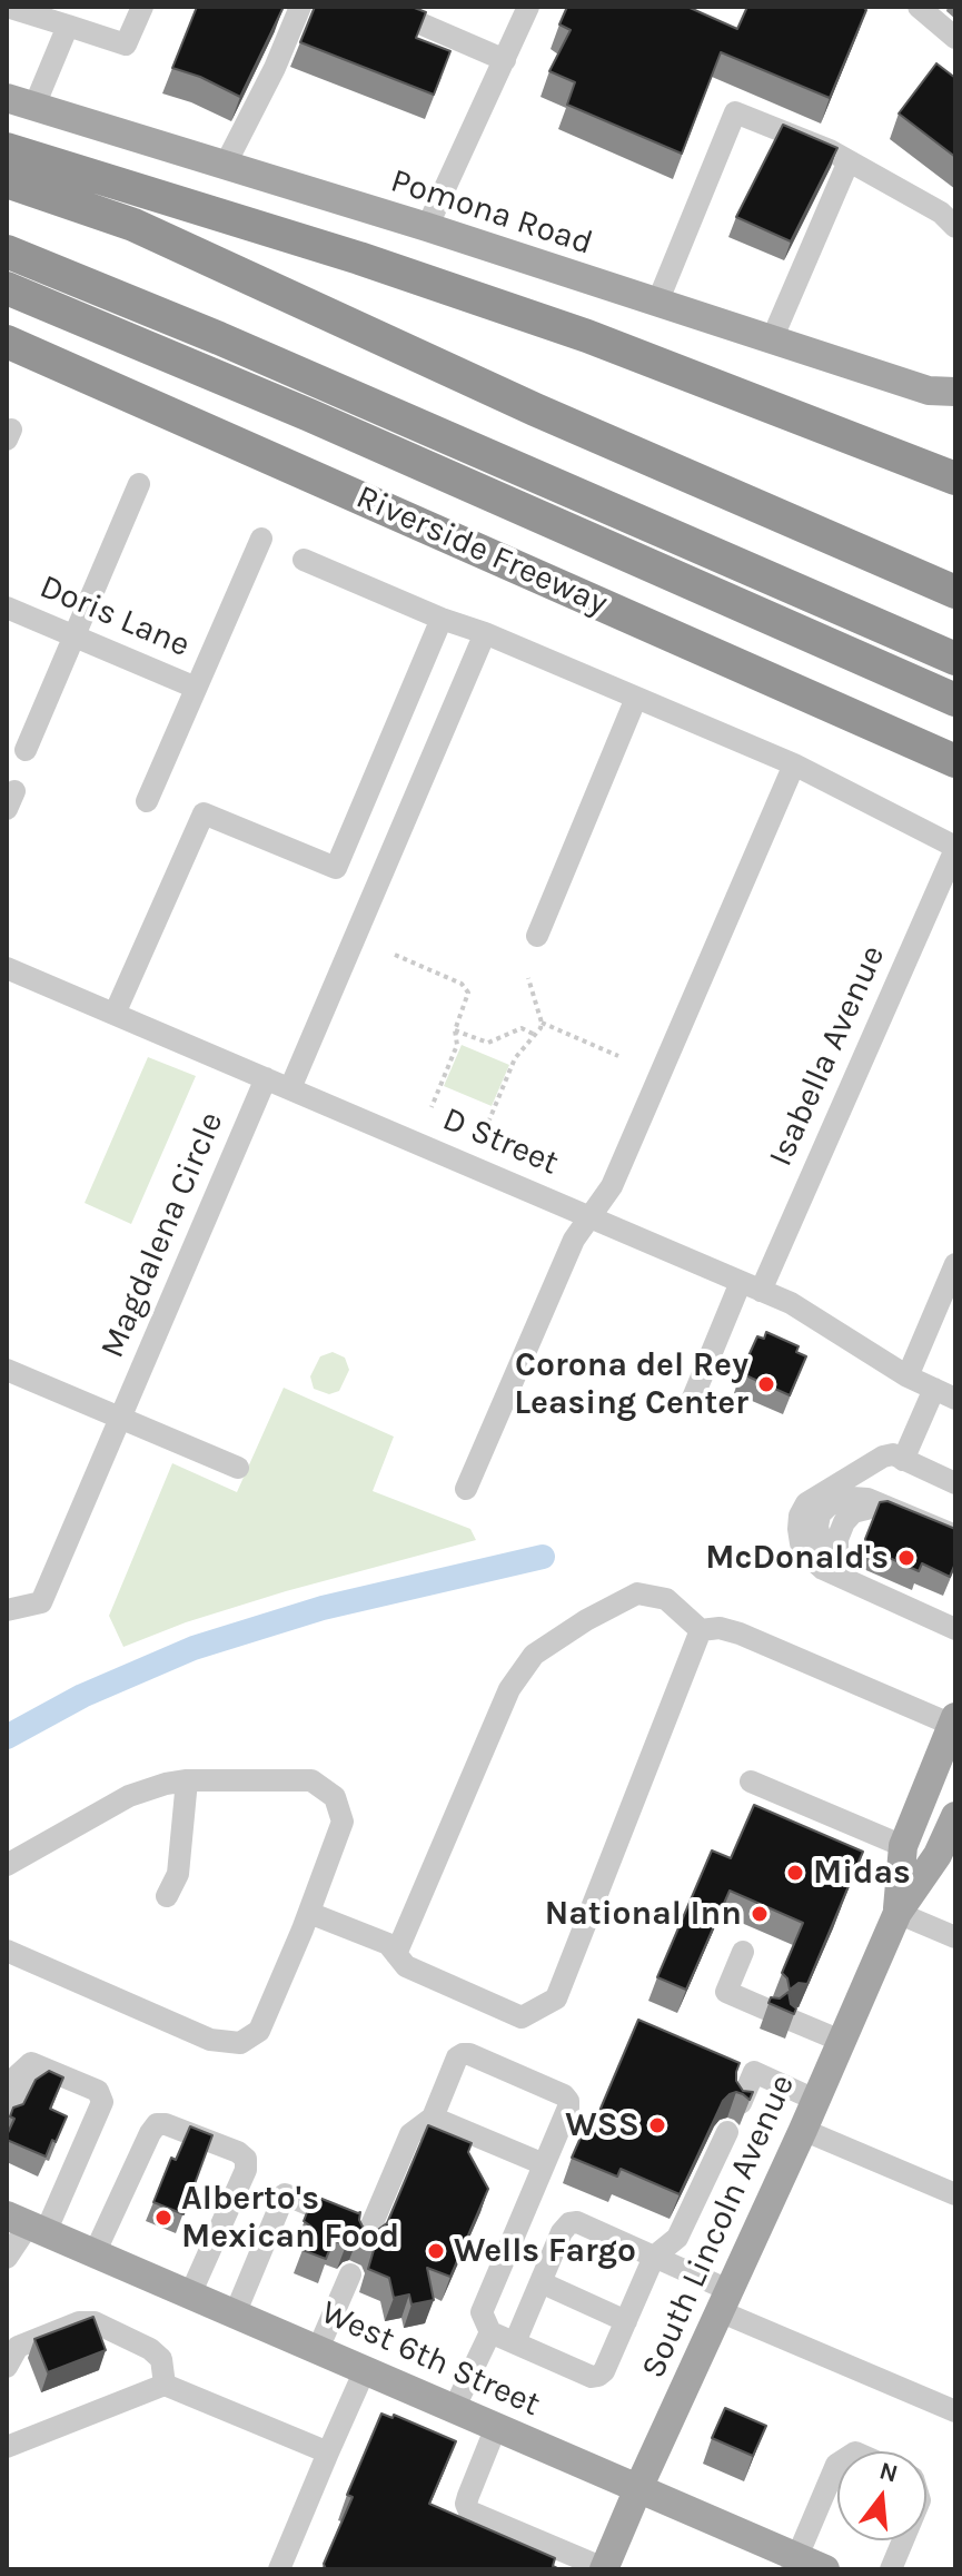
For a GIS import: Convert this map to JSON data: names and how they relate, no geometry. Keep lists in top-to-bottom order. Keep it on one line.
{"streets":{"highway":["Riverside Freeway"],"main road":["Pomona Road","South Lincoln Avenue","West 6th Street"],"street":["Doris Lane","Isabella Avenue","D Street","Magdalena Circle"]},"crossings":[["Isabella Avenue","D Street"],["D Street","Magdalena Circle"],["South Lincoln Avenue","West 6th Street"]],"places":["Corona del Rey Leasing Center","McDonald's","Midas","National Inn","WSS","Alberto's Mexican Food","Wells Fargo"],"north":"top"}
